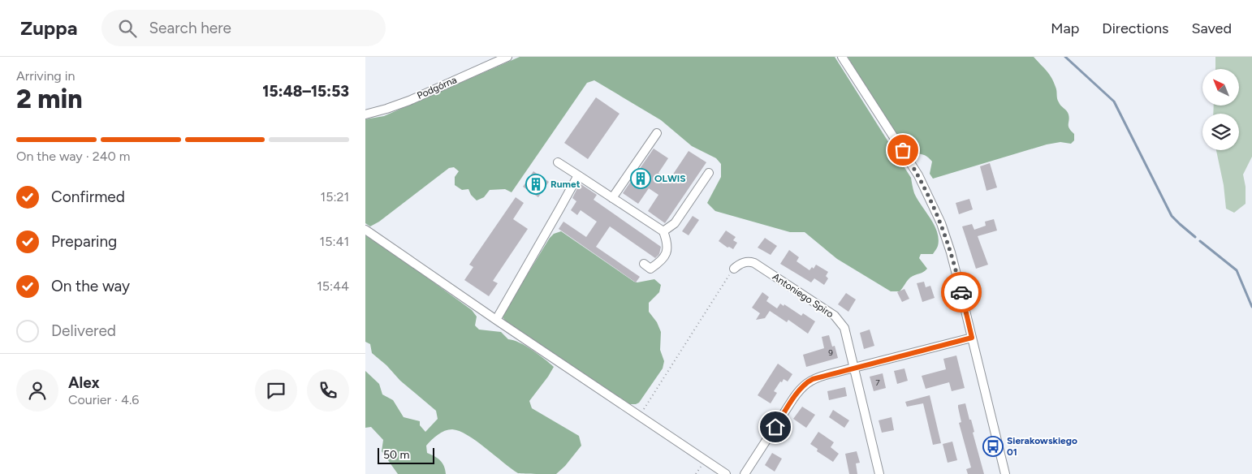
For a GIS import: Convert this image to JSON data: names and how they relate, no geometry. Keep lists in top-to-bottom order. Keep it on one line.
{"streets":{"street":["Podgórna","Antoniego Spiro"]},"places":{"building":["OLWIS","Rumet"],"bus stop":["Sierakowskiego 01"]},"house_numbers":["9","7"],"scale_bar":"50 m","north":"top left","page":{"header":"Zuppa","search":"Search here","nav":["Map","Directions","Saved"],"heading":["2 min","Arriving in","15:48–15:53"],"panel":["Alex","Courier · 4.6"],"bar":"On the way · 240 m","list":[["Confirmed","15:21"],["Preparing","15:41"],["On the way","15:44"],"Delivered"],"scale":"50 m"}}
